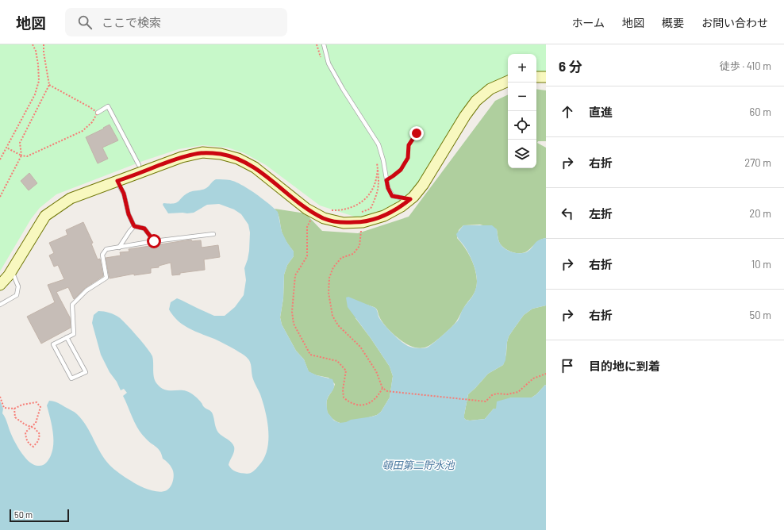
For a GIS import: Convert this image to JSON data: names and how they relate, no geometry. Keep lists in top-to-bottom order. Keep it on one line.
{"water":["頓田第二貯水池"],"scale_bar":"50 m","page":{"header":"地図","search":"ここで検索","nav":["ホーム","地図","概要","お問い合わせ"],"heading":["6 分","徒歩 · 410 m"],"map_buttons":["+","−"],"list":[["直進","60 m"],["右折","270 m"],["左折","20 m"],["右折","10 m"],["右折","50 m"],"目的地に到着"],"scale":"50 m"}}
